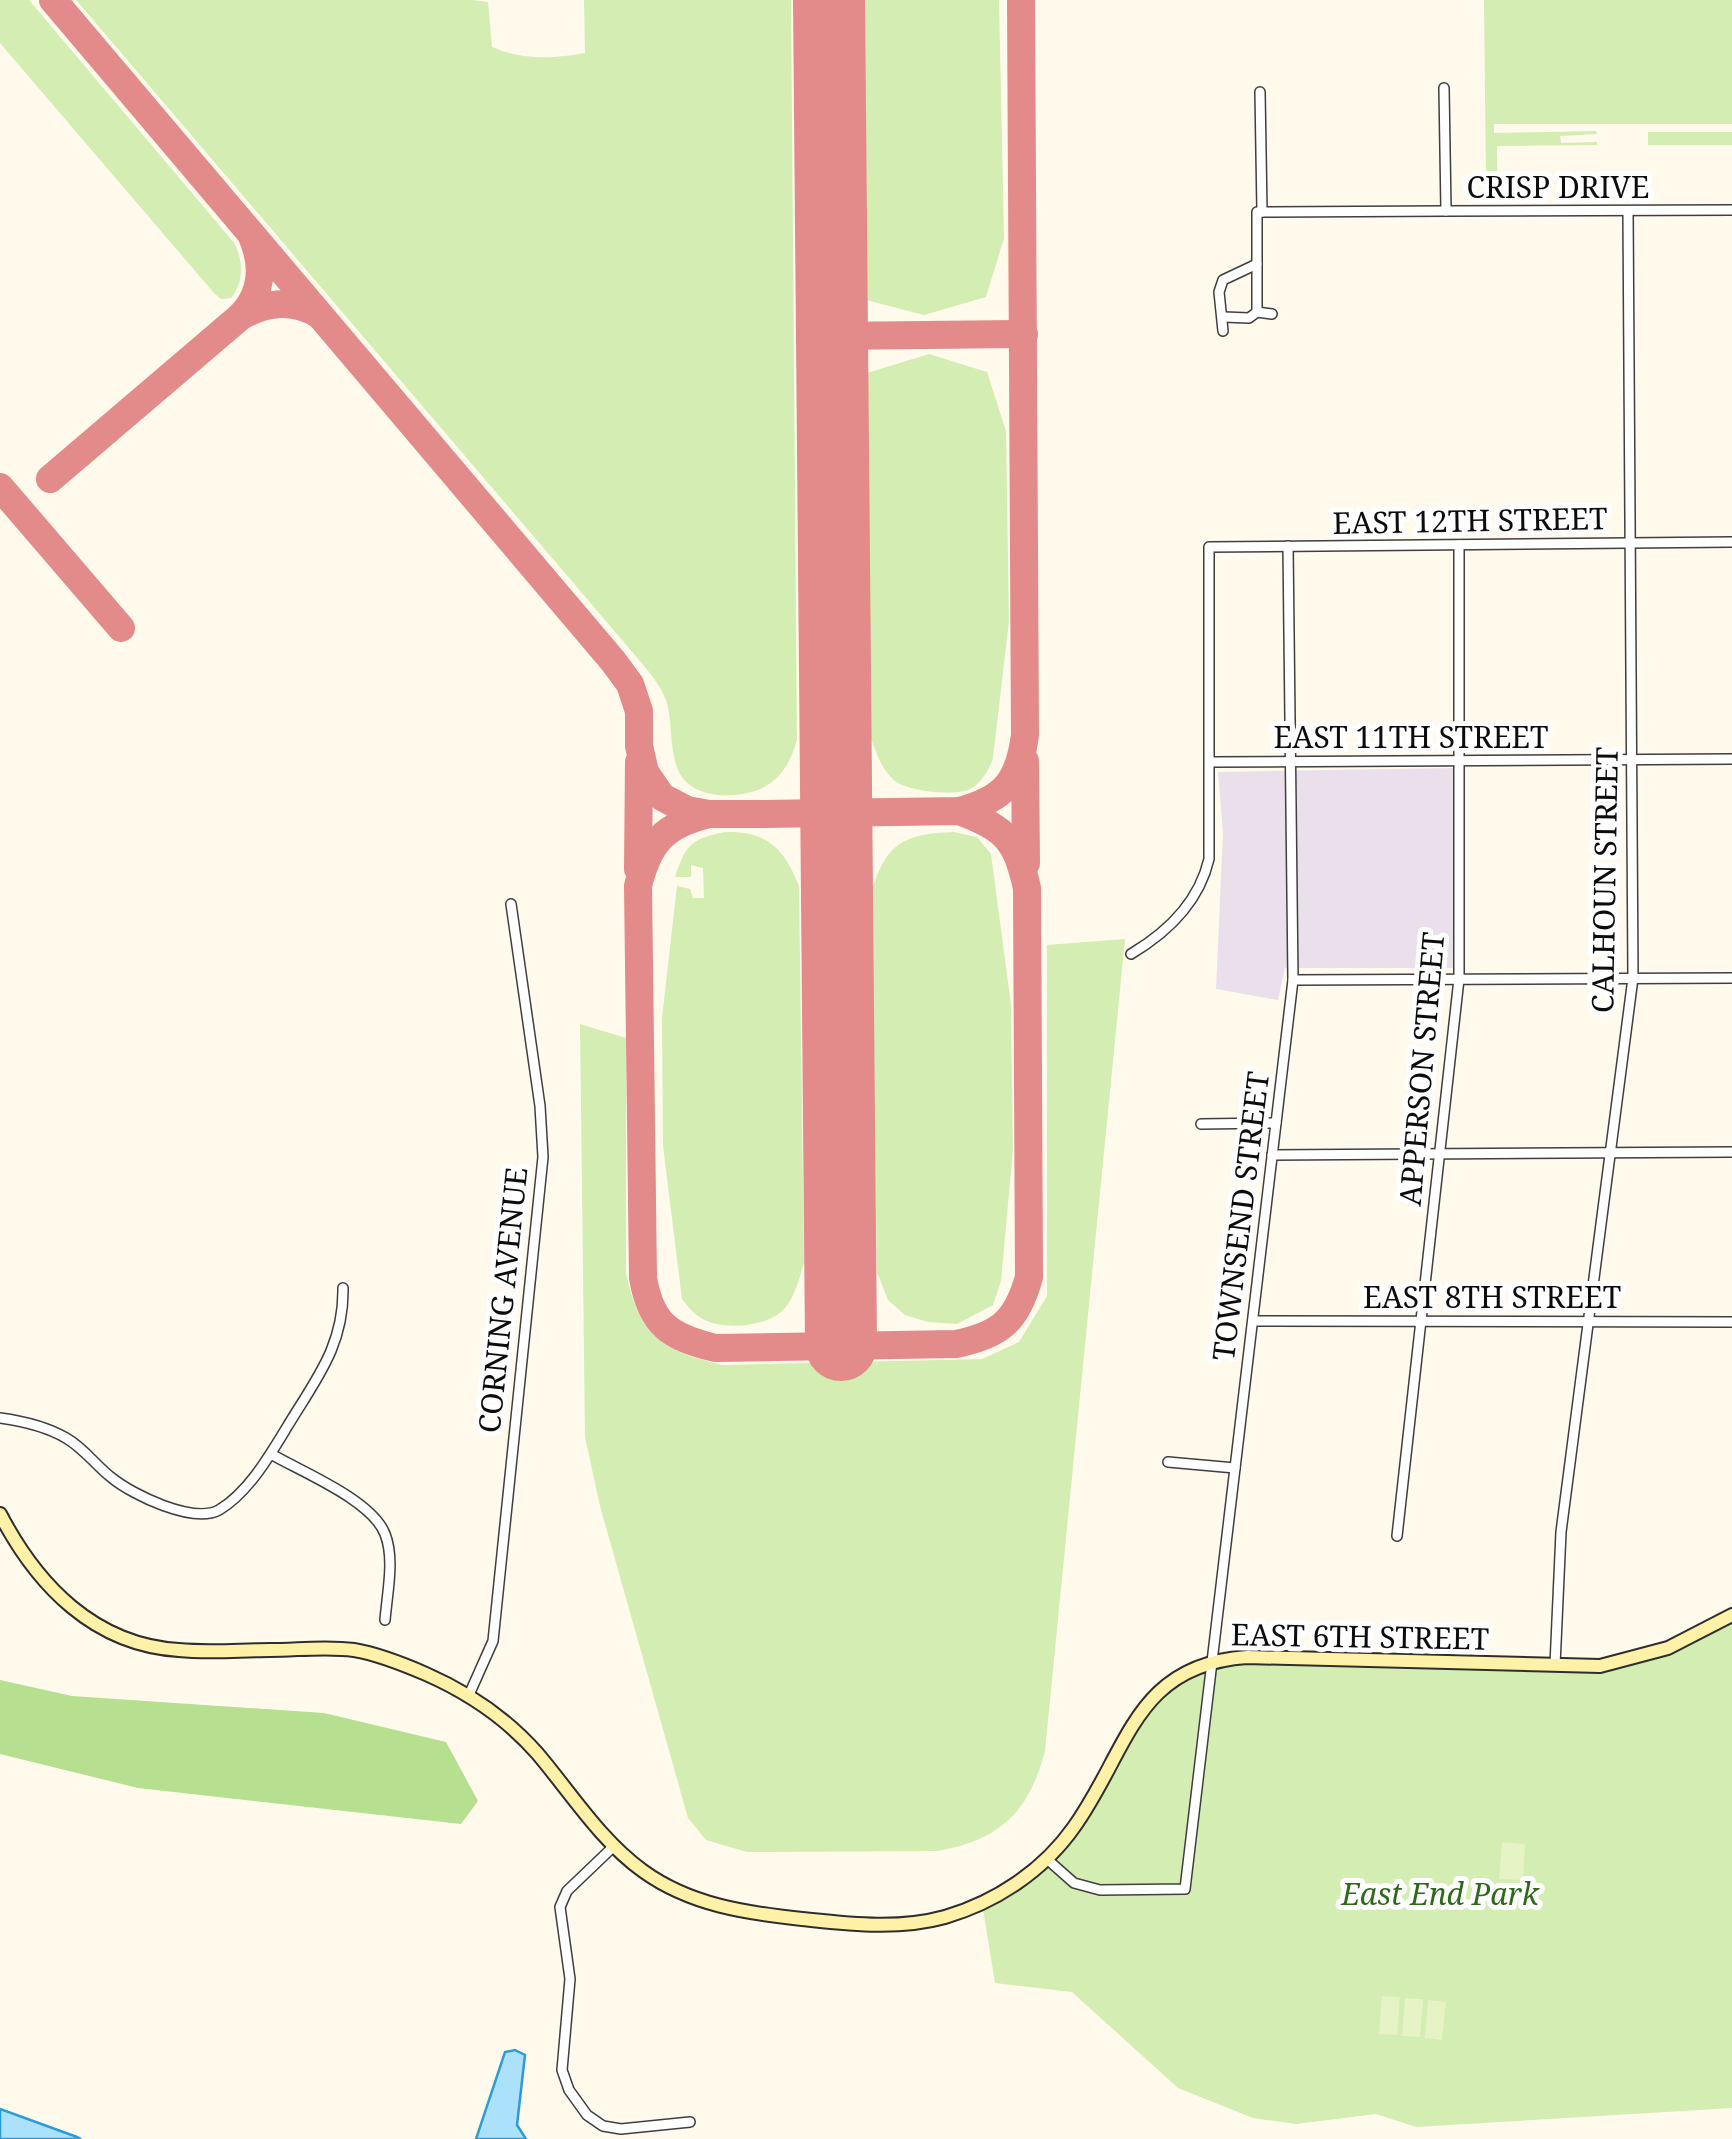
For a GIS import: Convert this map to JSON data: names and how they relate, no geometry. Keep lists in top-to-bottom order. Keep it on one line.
{"streets":{"main road":["EAST 6TH STREET"],"street":["CRISP DRIVE","EAST 12TH STREET","EAST 11TH STREET","CALHOUN STREET","APPERSON STREET","TOWNSEND STREET","EAST 8TH STREET","CORNING AVENUE"]},"crossings":[["CRISP DRIVE","CALHOUN STREET"],["EAST 12TH STREET","EAST 11TH STREET"],["EAST 12TH STREET","CALHOUN STREET"],["EAST 12TH STREET","APPERSON STREET"],["EAST 12TH STREET","TOWNSEND STREET"],["EAST 11TH STREET","CALHOUN STREET"],["EAST 11TH STREET","APPERSON STREET"],["EAST 11TH STREET","TOWNSEND STREET"],["CALHOUN STREET","EAST 8TH STREET"],["CALHOUN STREET","EAST 6TH STREET"],["APPERSON STREET","EAST 8TH STREET"],["TOWNSEND STREET","EAST 8TH STREET"],["TOWNSEND STREET","EAST 6TH STREET"],["CORNING AVENUE","EAST 6TH STREET"]],"parks":["East End Park"]}
